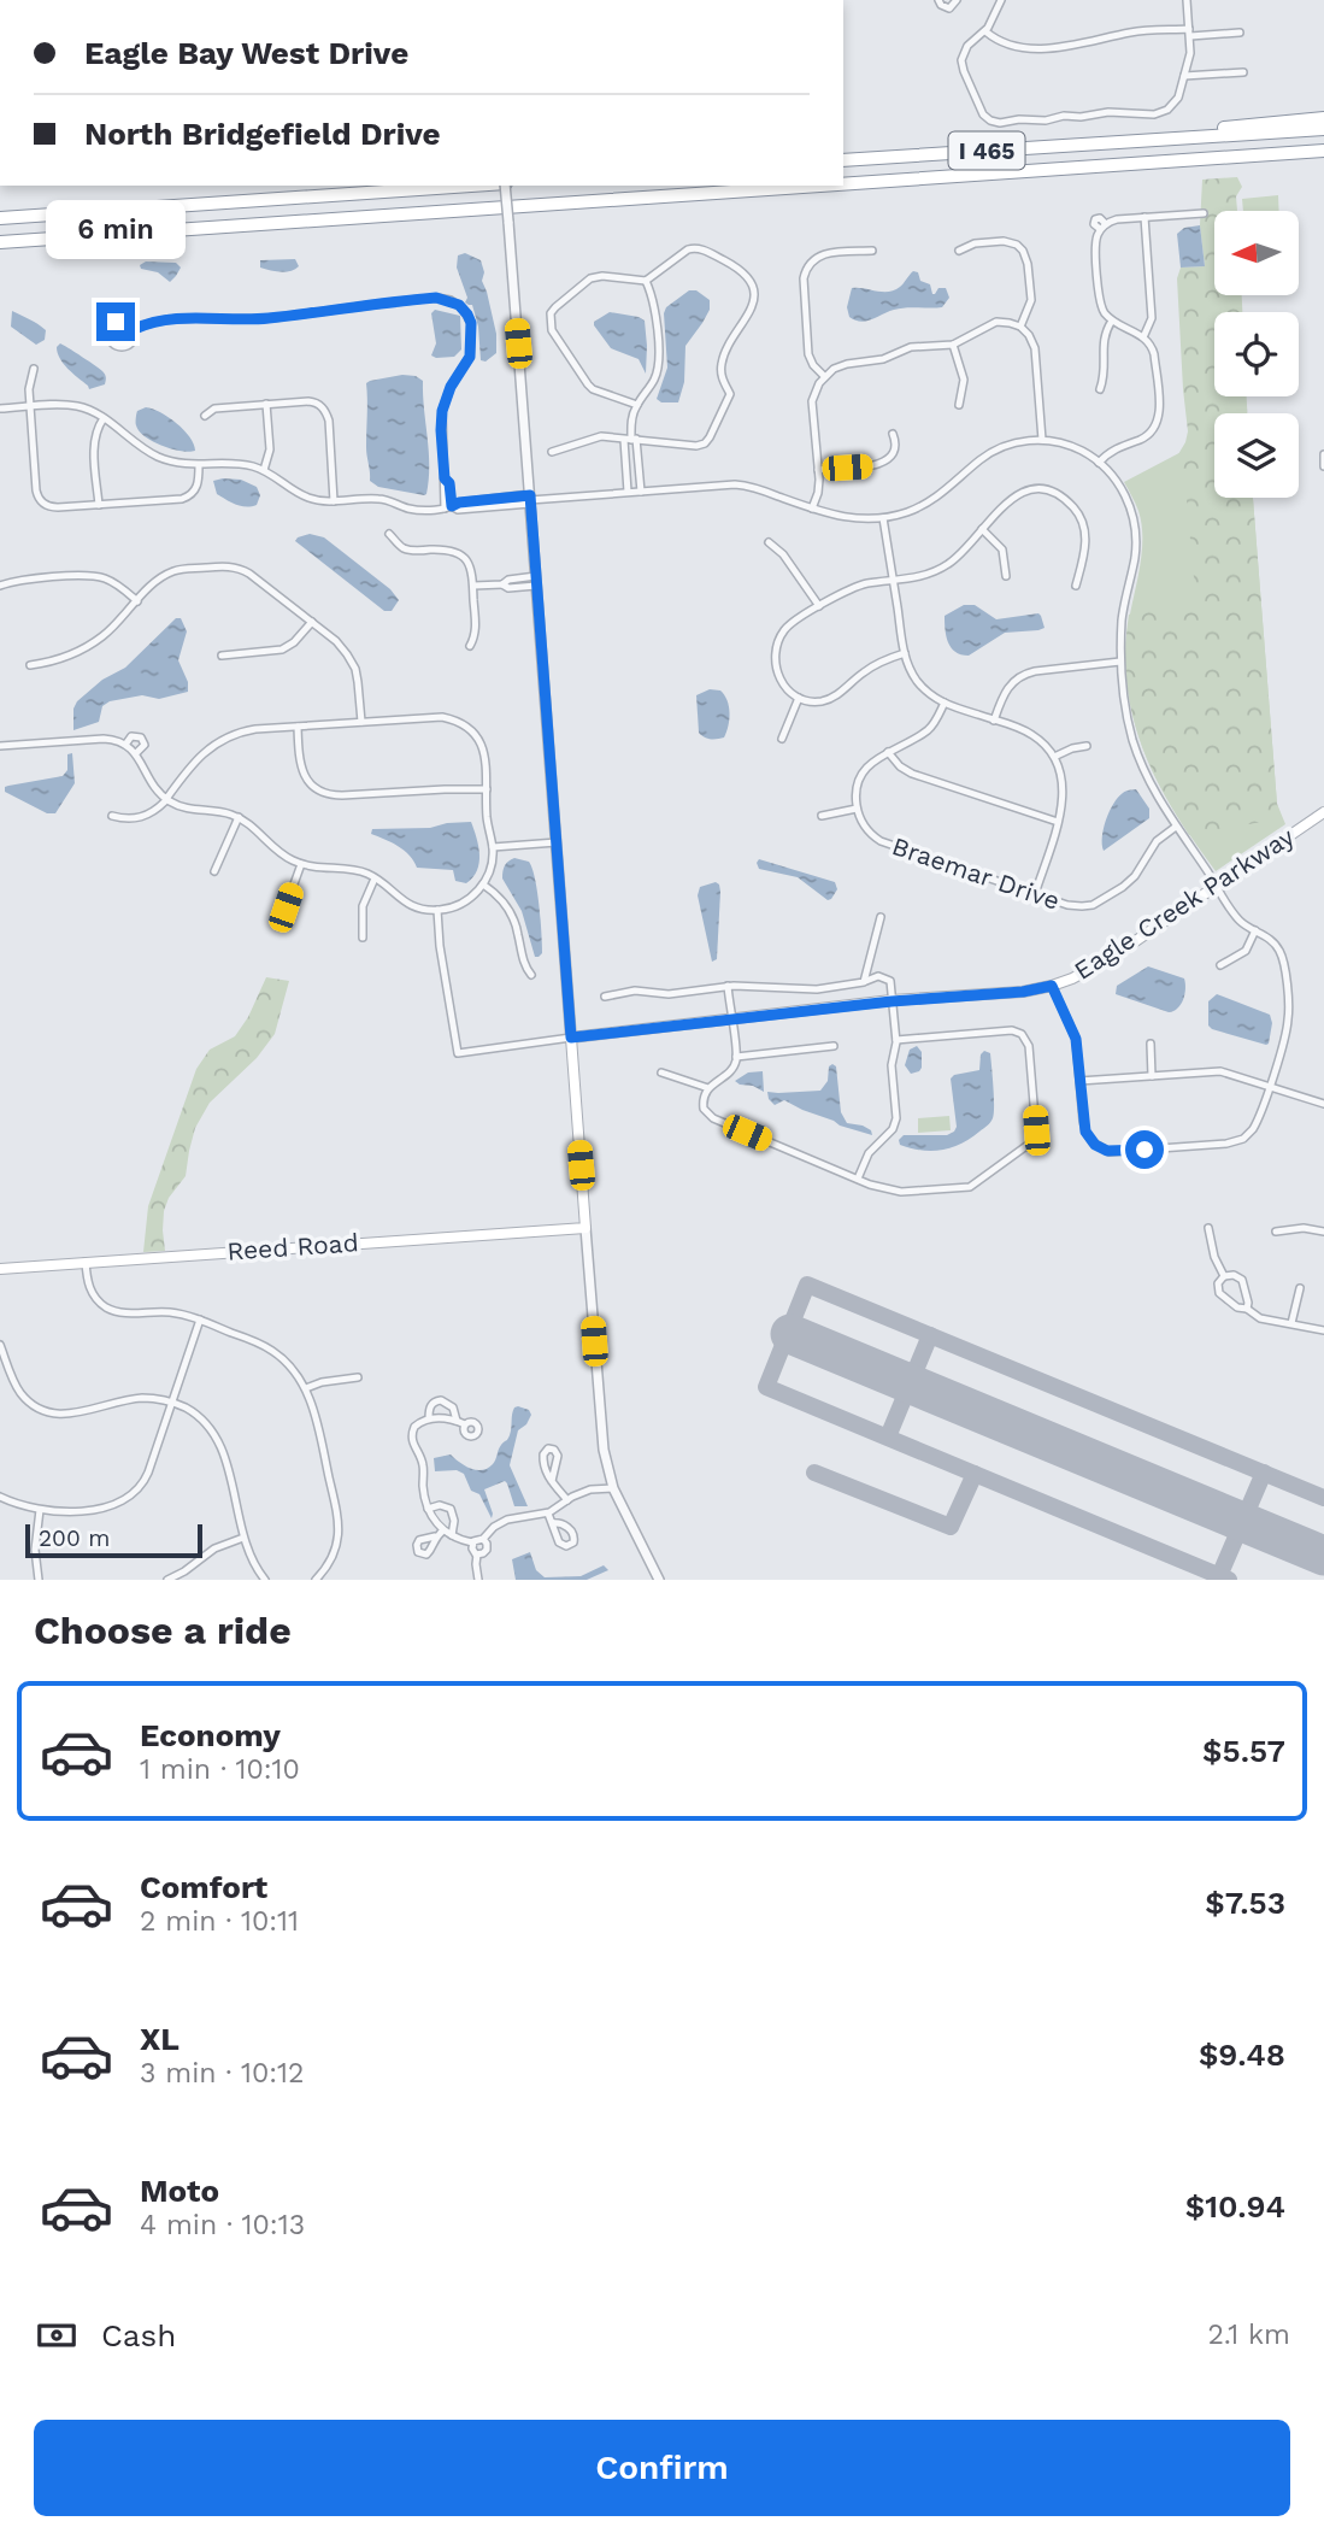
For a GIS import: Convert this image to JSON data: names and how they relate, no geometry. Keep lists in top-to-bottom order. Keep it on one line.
{"streets":{"highway":["I 465"],"main road":["Eagle Creek Parkway","Reed Road"],"street":["Braemar Drive"]},"scale_bar":"200 m","north":"left","page":{"banner":["Eagle Bay West Drive","North Bridgefield Drive"],"bubble":"6 min","scale":"200 m","heading":"Choose a ride","list":[{"name":"Economy","note":"1 min · 10:10","value":"$5.57"},{"name":"Comfort","note":"2 min · 10:11","value":"$7.53"},{"name":"XL","note":"3 min · 10:12","value":"$9.48"},{"name":"Moto","note":"4 min · 10:13","value":"$10.94"}],"pay":["Cash","2.1 km"],"buttons":"Confirm"}}
